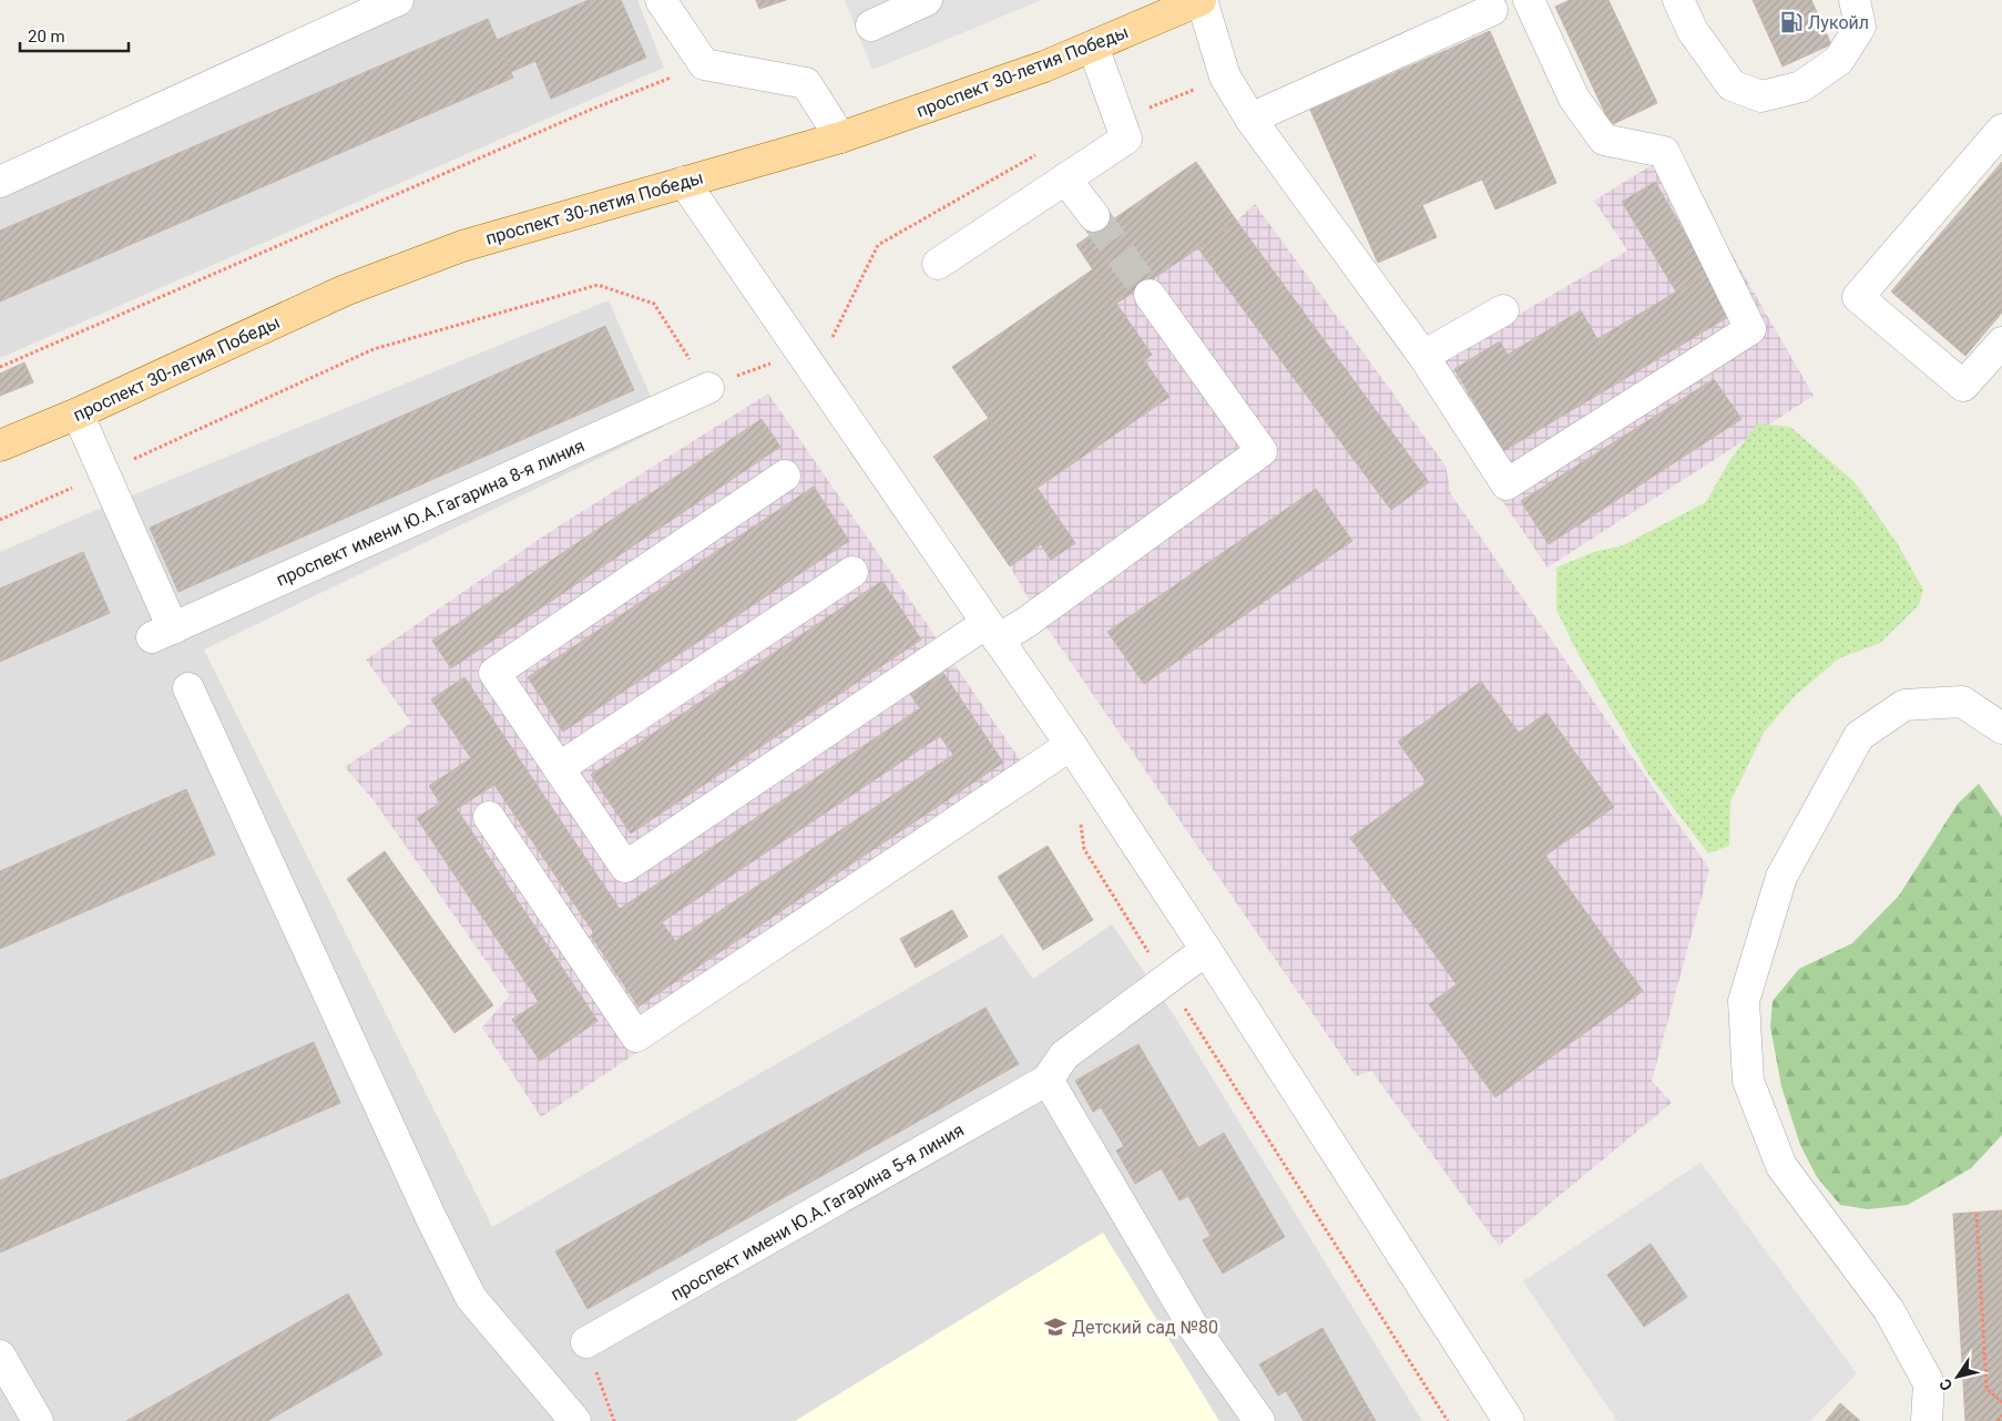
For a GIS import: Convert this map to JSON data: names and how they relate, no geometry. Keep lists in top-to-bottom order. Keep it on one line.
{"streets":{"main road":["проспект 30-летия Победы"],"street":["проспект имени Ю.А.Гагарина 8-я линия","проспект имени Ю.А.Гагарина 5-я линия"]},"places":{"fuel station":["Лукойл"],"school or university":["Детский сад №80"]},"scale_bar":"20 m","north":"bottom left"}
